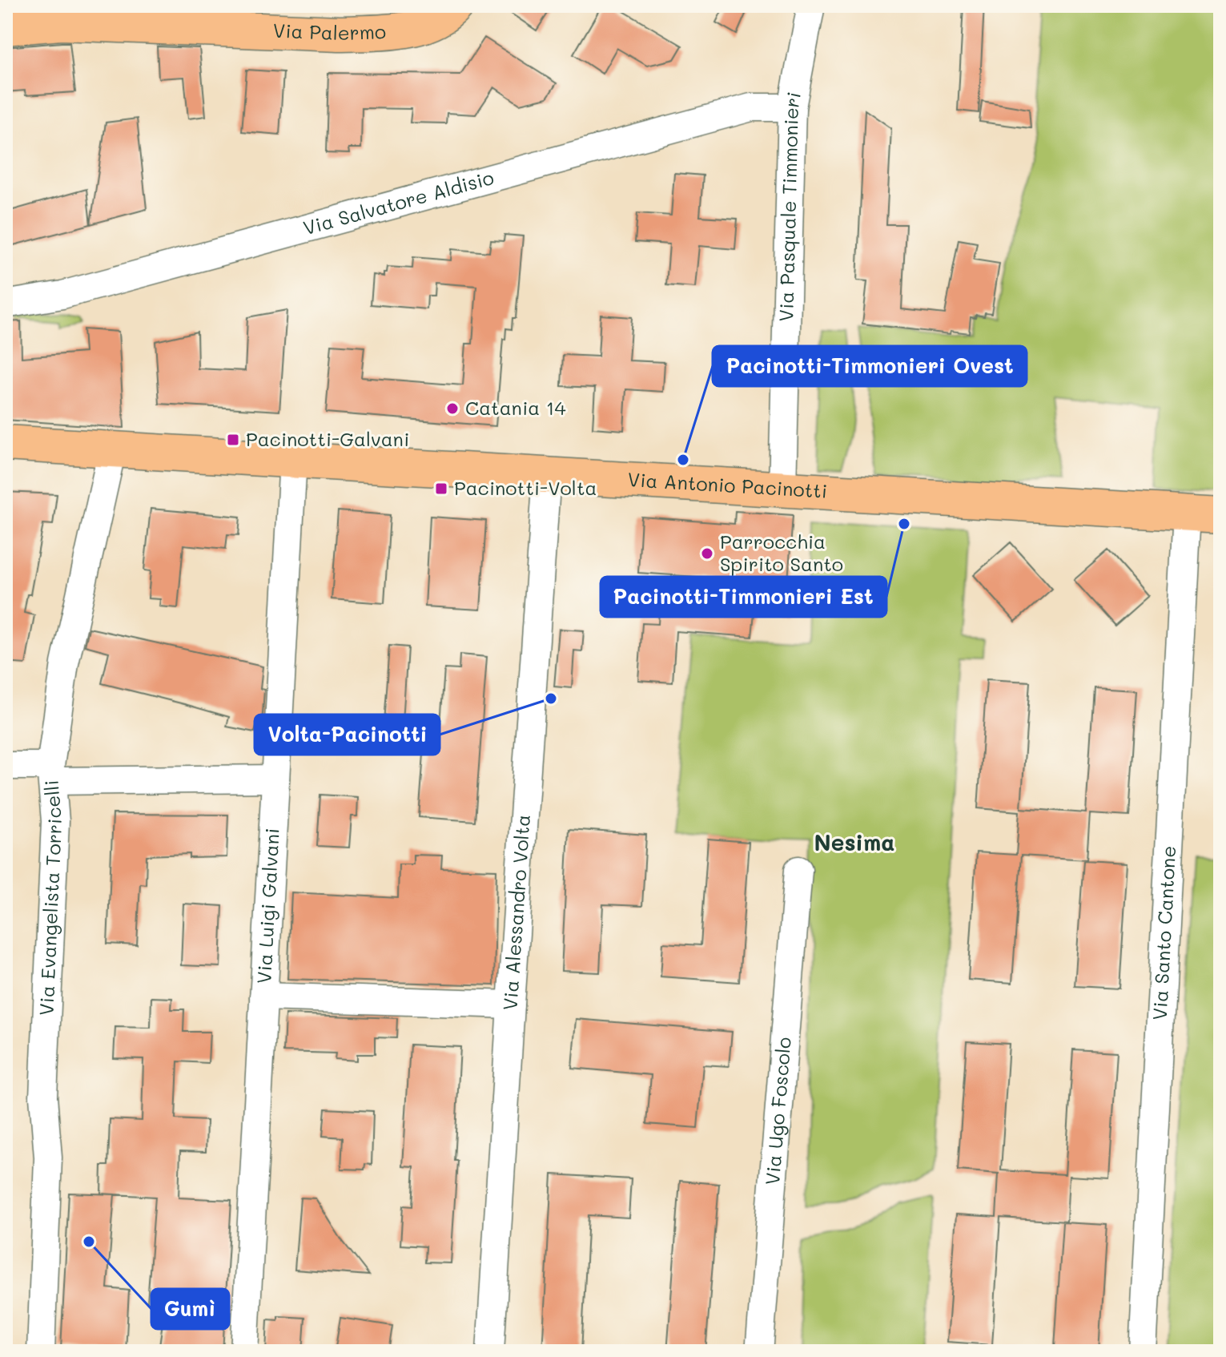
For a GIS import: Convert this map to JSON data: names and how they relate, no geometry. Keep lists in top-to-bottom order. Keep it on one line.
{"streets":{"main road":["Via Palermo","Via Antonio Pacinotti"],"street":["Via Salvatore Aldisio","Via Pasquale Timmonieri","Via Evangelista Torricelli","Via Luigi Galvani","Via Alessandro Volta","Via Santo Cantone","Via Ugo Foscolo"]},"crossings":[["Via Salvatore Aldisio","Via Pasquale Timmonieri"],["Via Pasquale Timmonieri","Via Antonio Pacinotti"],["Via Antonio Pacinotti","Via Evangelista Torricelli"],["Via Antonio Pacinotti","Via Luigi Galvani"],["Via Antonio Pacinotti","Via Alessandro Volta"],["Via Antonio Pacinotti","Via Santo Cantone"]],"districts":["Nesima"],"places":{"other":["Catania 14","Pacinotti-Timmonieri Ovest","Pacinotti-Timmonieri Est","Parrocchia Spirito Santo","Volta-Pacinotti","Gumì"],"transit":["Pacinotti-Galvani","Pacinotti-Volta"]}}
